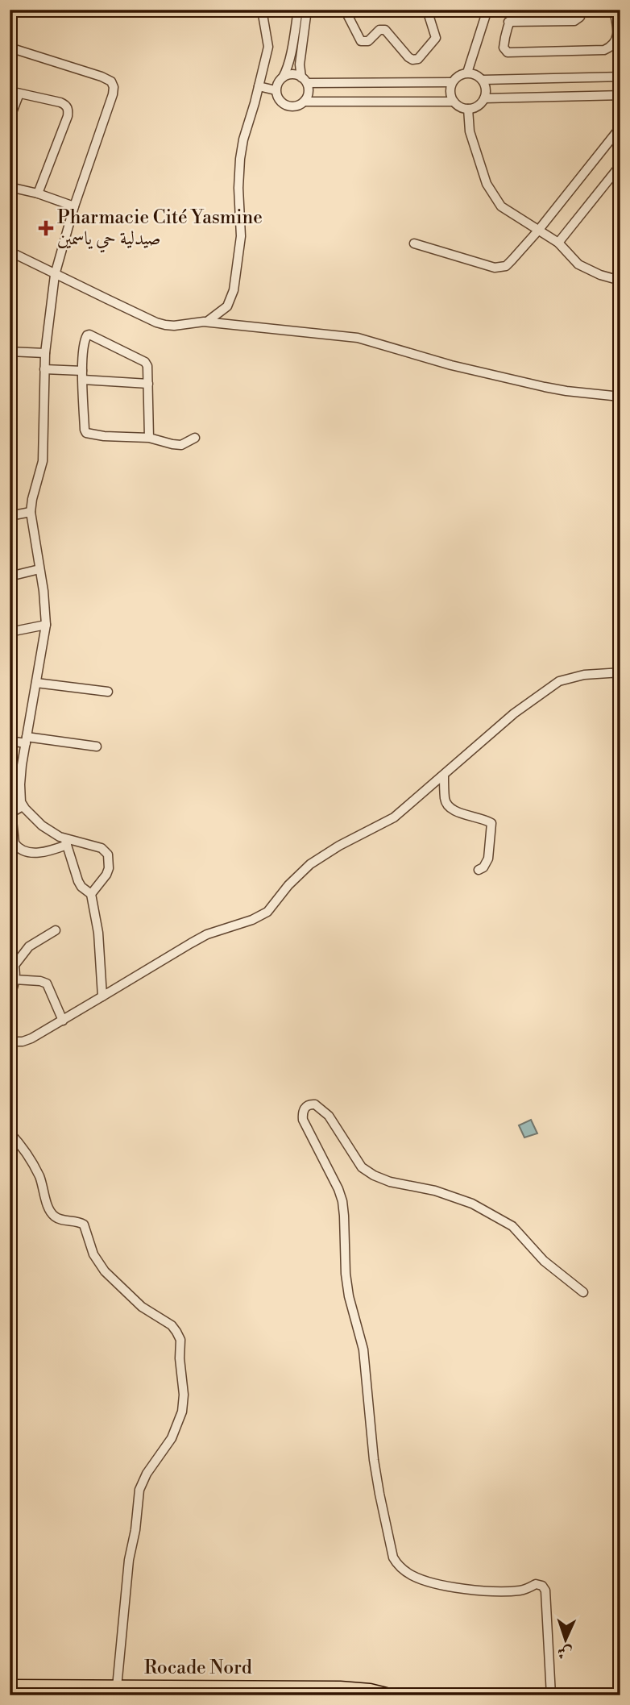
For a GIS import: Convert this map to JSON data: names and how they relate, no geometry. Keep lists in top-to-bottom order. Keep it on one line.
{"streets":{"highway":["Rocade Nord"]},"places":{"health":["Pharmacie Cité Yasmine صيدلية حي ياسمين"]},"north":"bottom"}
